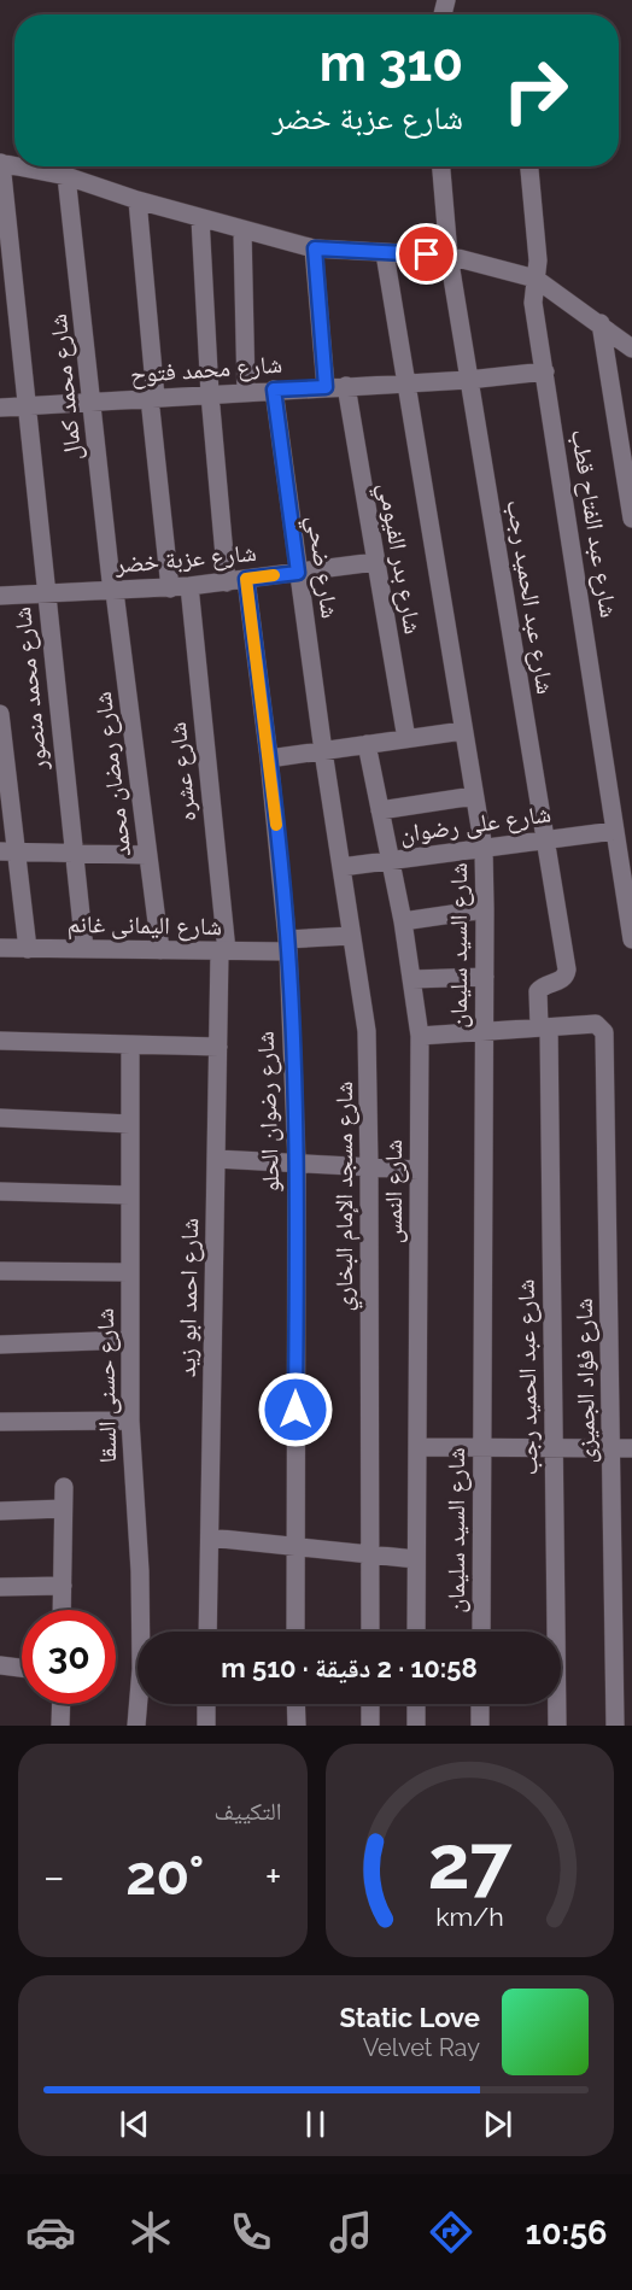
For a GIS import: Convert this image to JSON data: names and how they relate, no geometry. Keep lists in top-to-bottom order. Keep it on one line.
{"streets":{"street":["شارع محمد فتوح","شارع محمد كمال","شارع عبد الفتاح قطب","شارع عزبة خضر","شارع بدر الفيومي","شارع ضحي","شارع عبد الحميد رجب","شارع محمد منصور","شارع عشره","شارع رمضان محمد","شارع على رضوان","شارع اليمانى غانم","شارع السيد سليمان","شارع رضوان الحلو","شارع النمس","شارع مسجد الإمام البخاري","شارع احمد ابو زيد","شارع فؤاد الجميزى","شارع حسنى السقا"]},"crossings":[["شارع محمد فتوح","شارع محمد كمال"],["شارع محمد فتوح","شارع عبد الفتاح قطب"],["شارع محمد فتوح","شارع بدر الفيومي"],["شارع محمد فتوح","شارع ضحي"],["شارع محمد فتوح","شارع عبد الحميد رجب"],["شارع محمد فتوح","شارع محمد منصور"],["شارع محمد فتوح","شارع عشره"],["شارع محمد فتوح","شارع السيد سليمان"],["شارع محمد كمال","شارع عزبة خضر"],["شارع محمد كمال","شارع رمضان محمد"],["شارع عبد الفتاح قطب","شارع على رضوان"],["شارع عزبة خضر","شارع بدر الفيومي"],["شارع عزبة خضر","شارع ضحي"],["شارع عزبة خضر","شارع محمد منصور"],["شارع عزبة خضر","شارع عشره"],["شارع عزبة خضر","شارع رمضان محمد"],["شارع عزبة خضر","شارع رضوان الحلو"],["شارع ضحي","شارع مسجد الإمام البخاري"],["شارع عبد الحميد رجب","شارع على رضوان"],["شارع عبد الحميد رجب","شارع فؤاد الجميزى"],["شارع محمد منصور","شارع اليمانى غانم"],["شارع عشره","شارع اليمانى غانم"],["شارع عشره","شارع احمد ابو زيد"],["شارع رمضان محمد","شارع اليمانى غانم"],["شارع على رضوان","شارع السيد سليمان"],["شارع على رضوان","شارع النمس"],["شارع على رضوان","شارع مسجد الإمام البخاري"],["شارع اليمانى غانم","شارع رضوان الحلو"],["شارع اليمانى غانم","شارع مسجد الإمام البخاري"],["شارع اليمانى غانم","شارع احمد ابو زيد"]],"page":{"turn":["310 m","شارع عزبة خضر"],"limit":"30","trip":"10:58 · 2 دقيقة · 510 m","tile":"التكييف","heat":["−","20°","+"],"song":["Static Love","Velvet Ray"],"tabs":"10:56","gauge":["27","km/h"]}}
